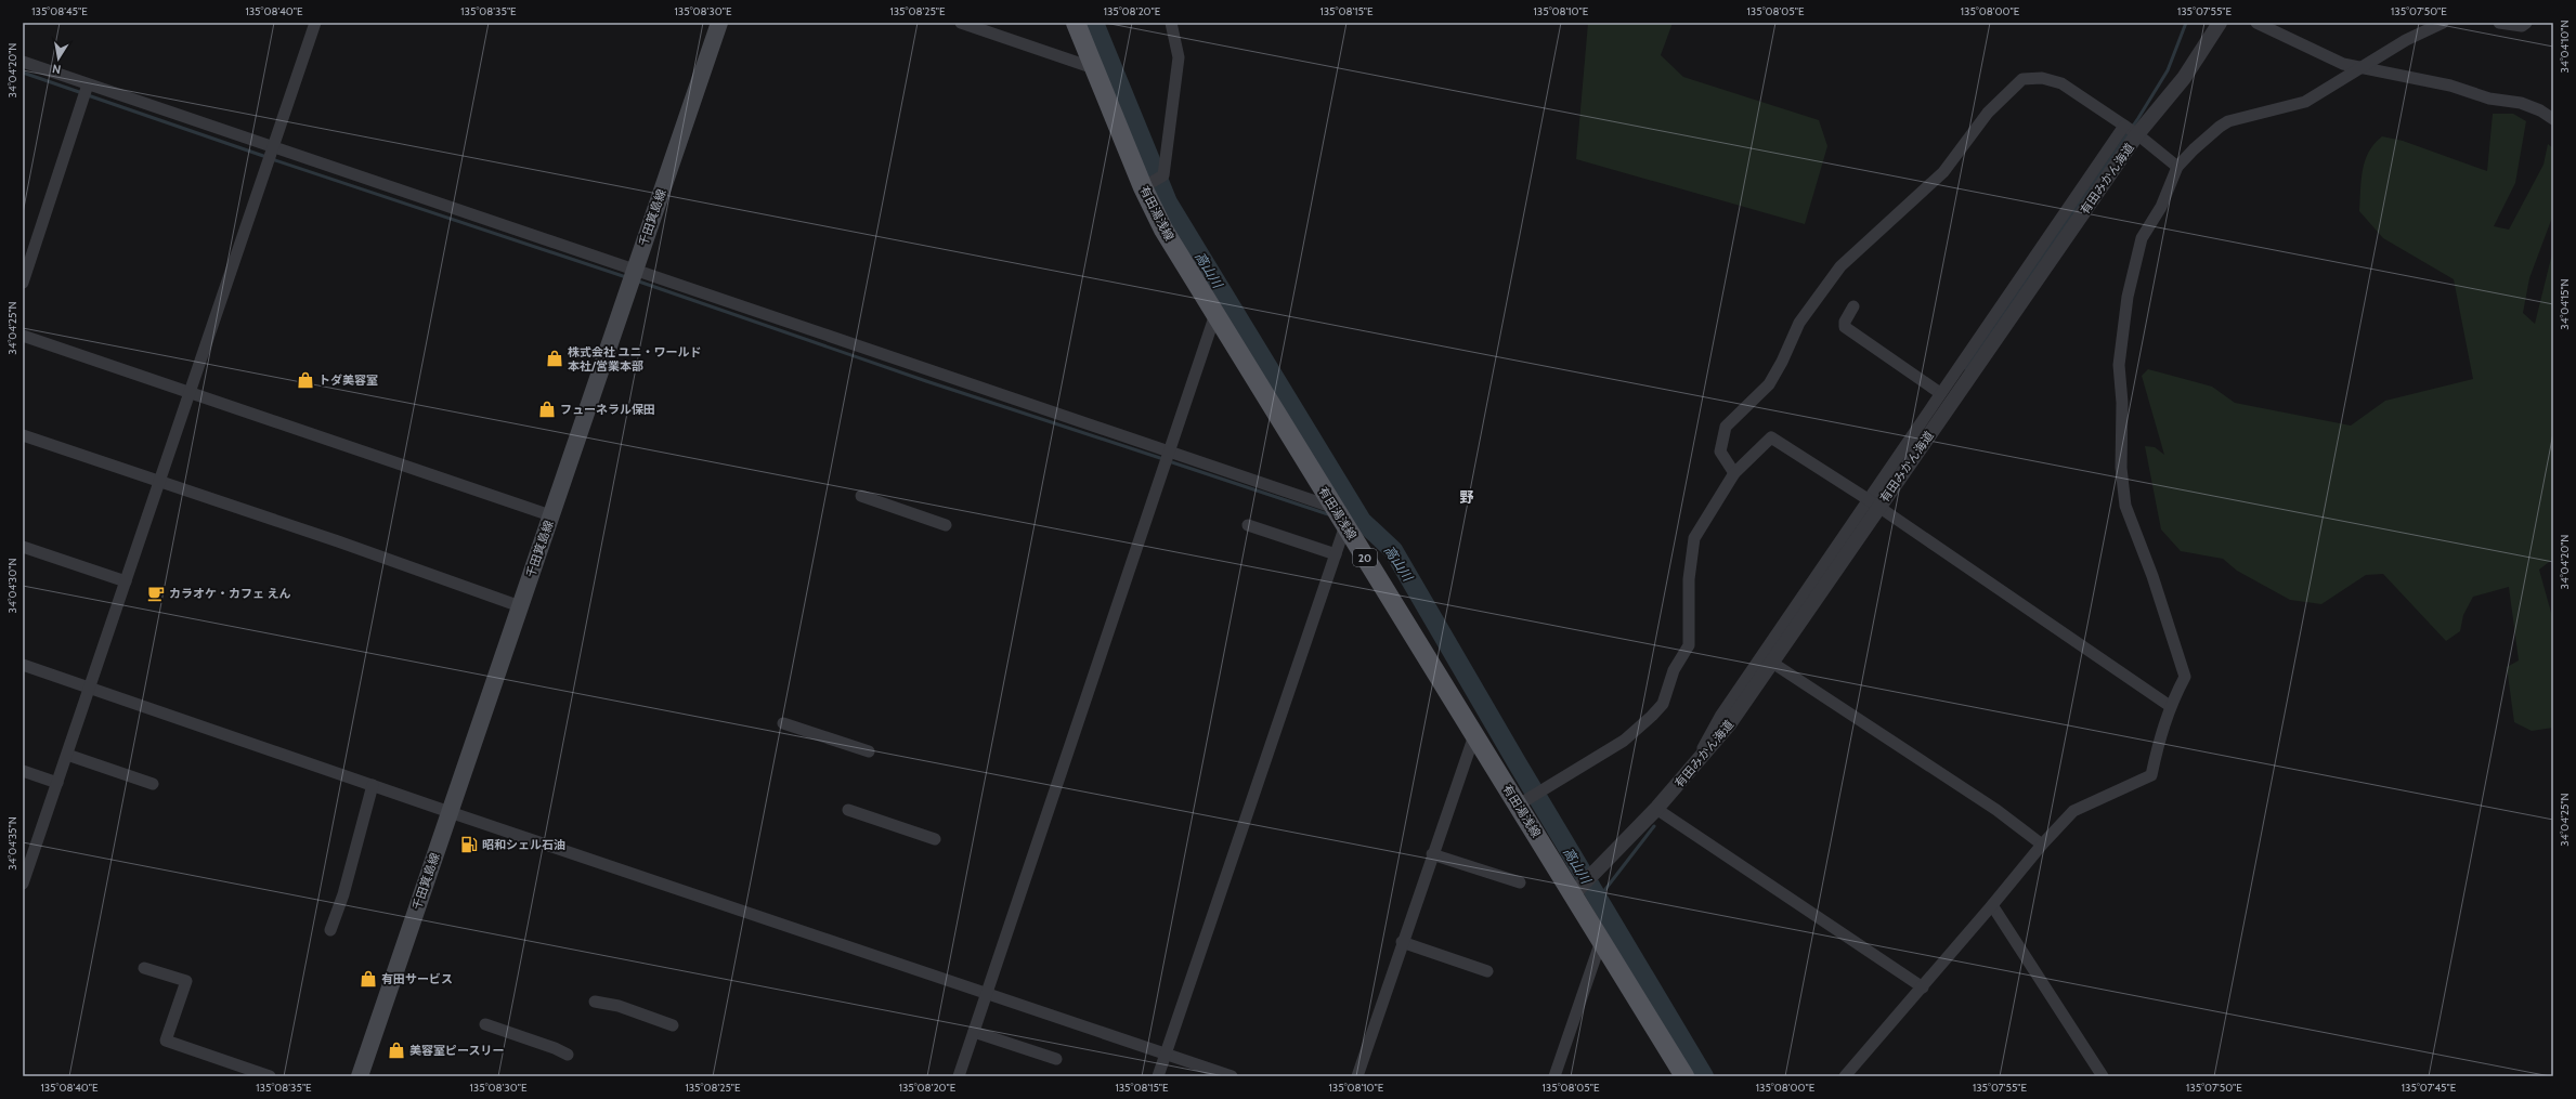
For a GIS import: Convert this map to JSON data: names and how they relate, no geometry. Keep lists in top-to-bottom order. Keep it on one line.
{"streets":{"main road":["有田湯浅線","千田箕島線","20"],"street":["有田みかん海道"]},"crossings":[["有田みかん海道","有田湯浅線"]],"districts":["野"],"water":["高山川"],"places":{"shop":["株式会社 ユニ・ワールド 本社/営業本部","トダ美容室","フューネラル保田","有田サービス","美容室ピースリー"],"cafe":["カラオケ・カフェ えん"],"fuel station":["昭和シェル石油"]},"north":"bottom","coordinates":["135°08'45\"E","135°08'40\"E","135°08'35\"E","135°08'30\"E","135°08'25\"E","135°08'20\"E","135°08'15\"E","135°08'10\"E","135°08'05\"E","135°08'00\"E","135°07'55\"E","135°07'50\"E","34°04'10\"N","34°04'20\"N","34°04'15\"N","34°04'25\"N","34°04'30\"N","34°04'35\"N","135°07'45\"E"]}
